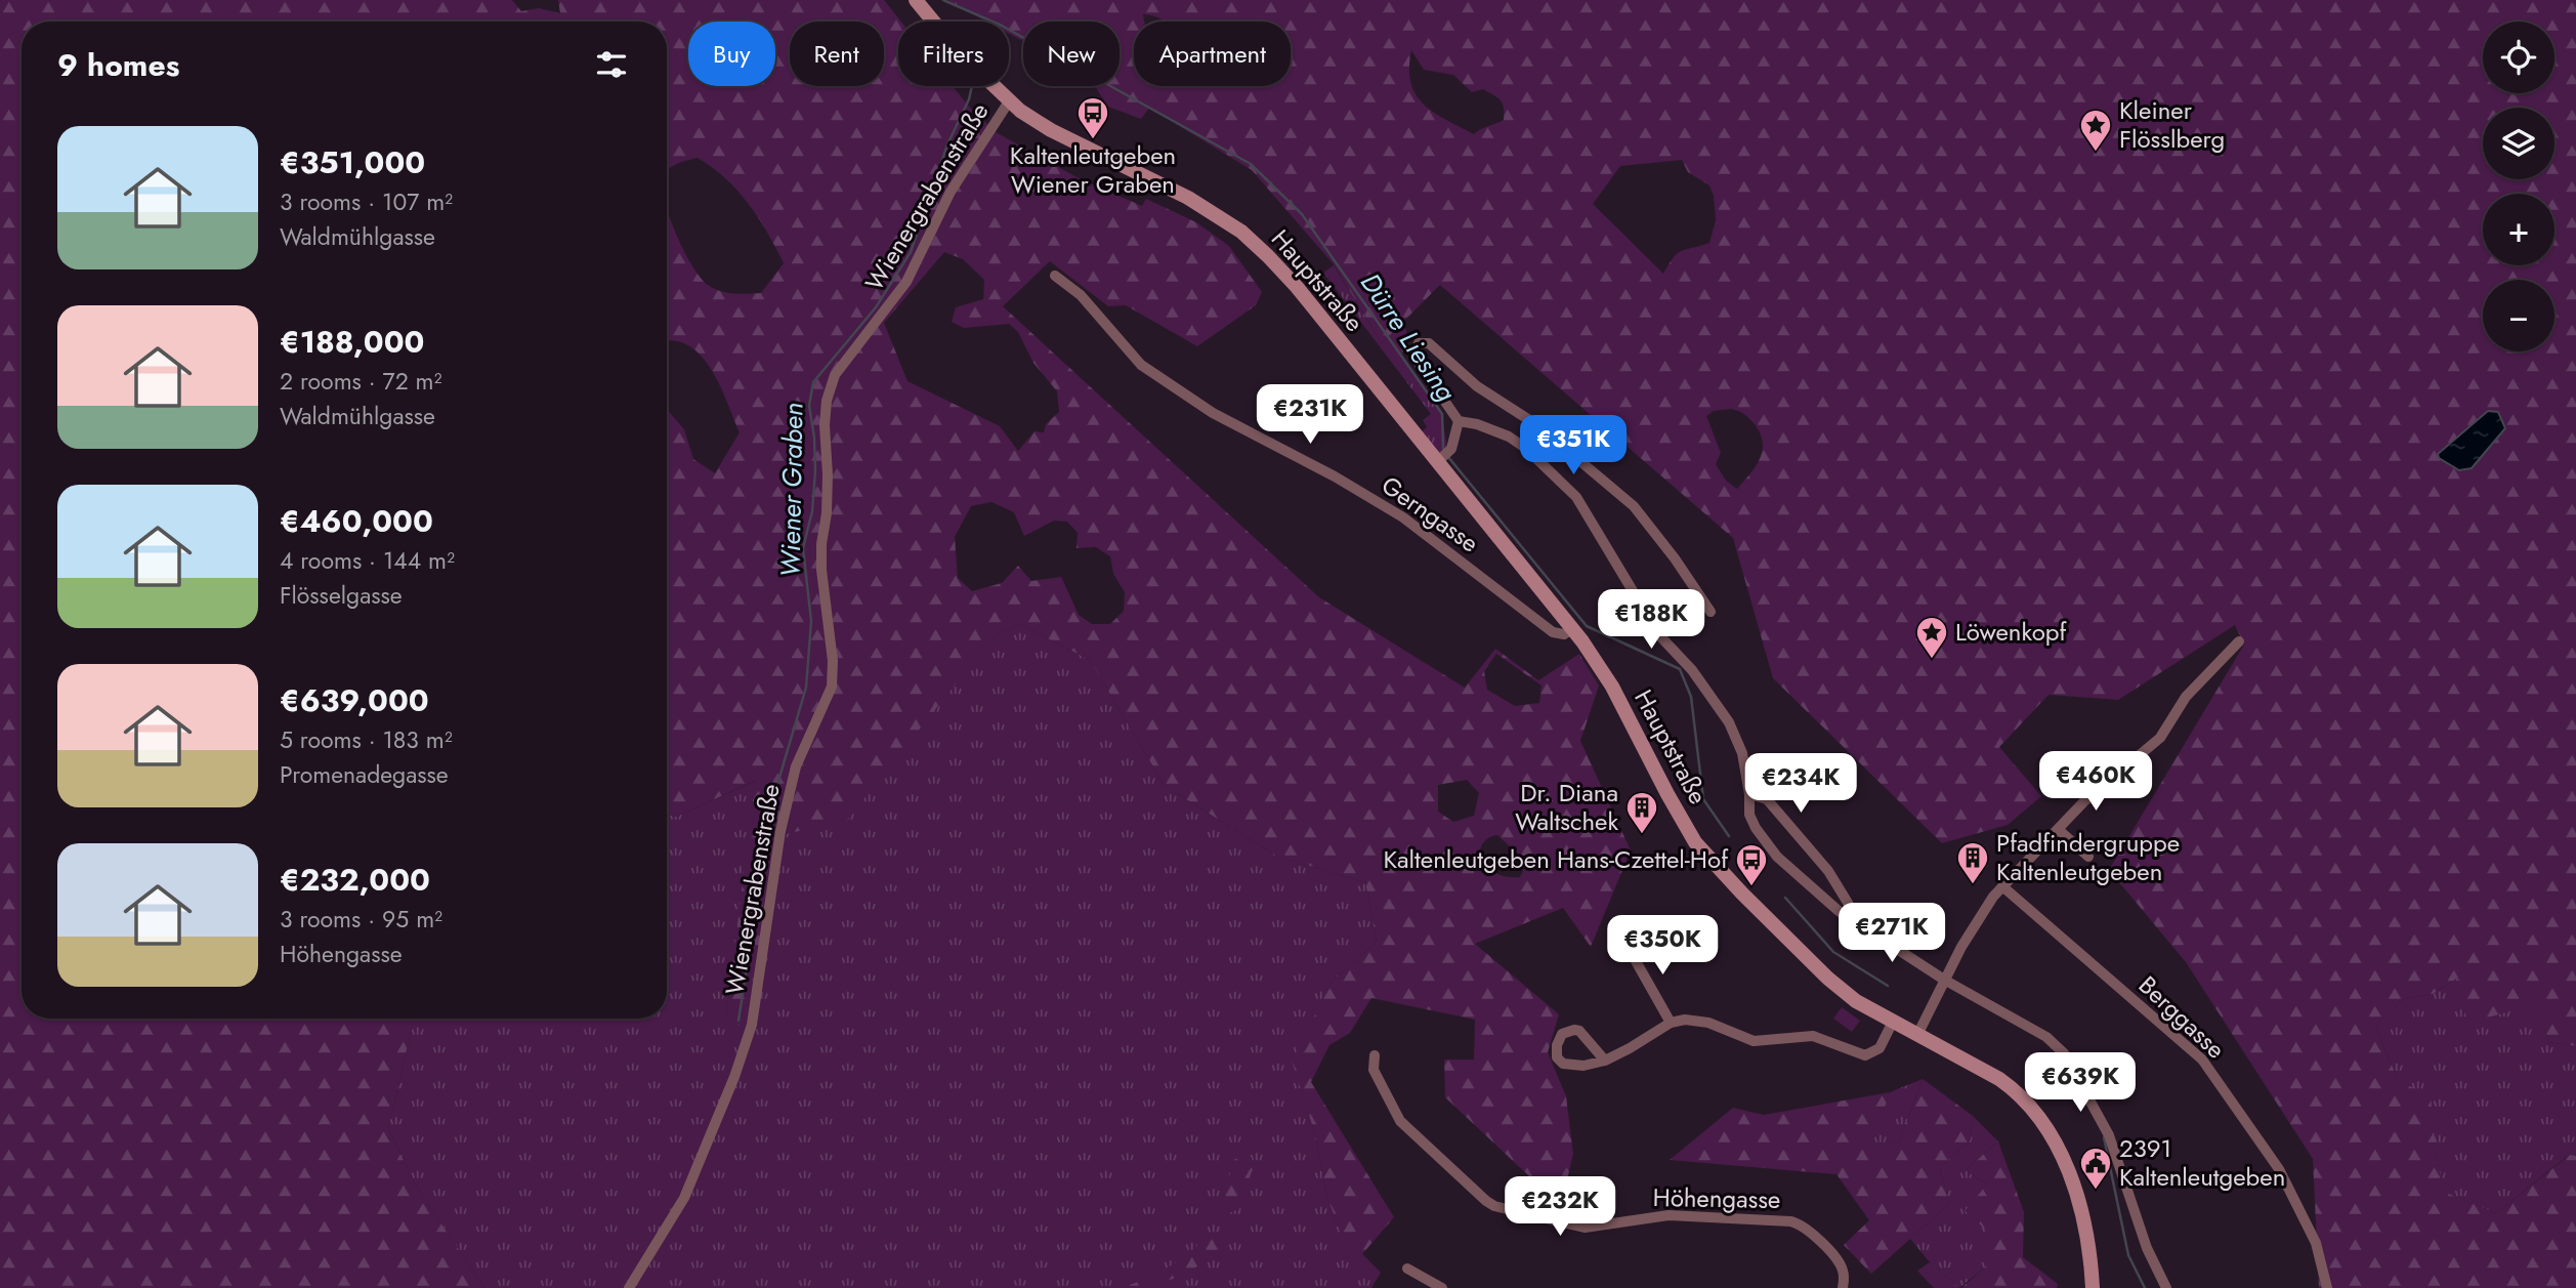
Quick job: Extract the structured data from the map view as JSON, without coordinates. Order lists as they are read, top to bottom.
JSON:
{
  "streets": {
    "main road": ["Hauptstraße"],
    "street": [
      "Wienergrabenstraße",
      "Gerngasse",
      "Berggasse",
      "Höhengasse"
    ]
  },
  "crossings": [
    ["Wienergrabenstraße", "Hauptstraße"],
    ["Hauptstraße", "Gerngasse"]
  ],
  "water": ["Dürre Liesing", "Wiener Graben"],
  "places": {
    "bus stop": ["Kaltenleutgeben Wiener Graben", "Kaltenleutgeben Hans-Czettel-Hof"],
    "place": ["Kleiner Flösslberg", "Löwenkopf"],
    "building": ["Dr. Diana Waltschek", "Pfadfindergruppe Kaltenleutgeben"],
    "public building": ["2391 Kaltenleutgeben"]
  },
  "page": {
    "map_buttons": ["+", "−"],
    "chip": [
      "Buy",
      "Rent",
      "Filters",
      "New",
      "Apartment"
    ],
    "heading": "9 homes",
    "list": [
      {
        "name": "€351,000",
        "note": "3 rooms · 107 m² · Waldmühlgasse"
      },
      {
        "name": "€188,000",
        "note": "2 rooms · 72 m² · Waldmühlgasse"
      },
      {
        "name": "€460,000",
        "note": "4 rooms · 144 m² · Flösselgasse"
      },
      {
        "name": "€639,000",
        "note": "5 rooms · 183 m² · Promenadegasse"
      },
      {
        "name": "€232,000",
        "note": "3 rooms · 95 m² · Höhengasse"
      }
    ],
    "price": [
      "€231K",
      "€351K",
      "€188K",
      "€460K",
      "€234K",
      "€271K",
      "€350K",
      "€639K",
      "€232K"
    ]
  }
}
